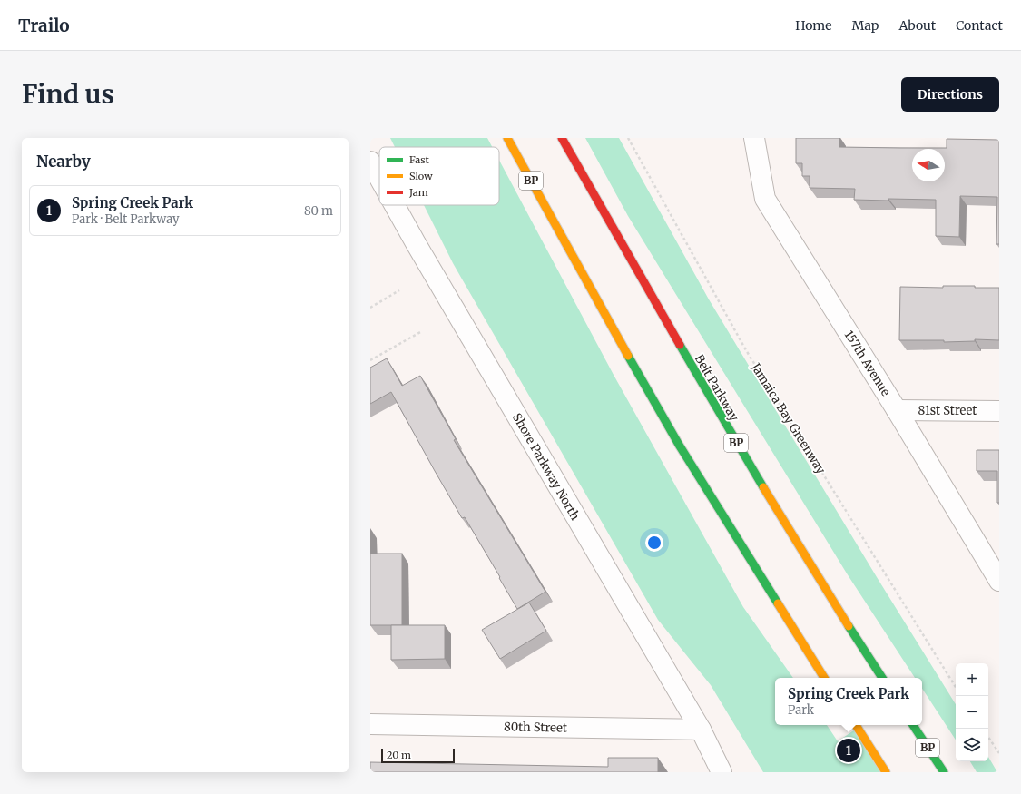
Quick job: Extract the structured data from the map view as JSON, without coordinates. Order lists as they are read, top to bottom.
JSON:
{
  "streets": {
    "highway": ["BP", "Belt Parkway"],
    "street": [
      "157th Avenue",
      "81st Street",
      "Shore Parkway North",
      "80th Street"
    ],
    "path": ["Jamaica Bay Greenway"]
  },
  "crossings": [
    ["157th Avenue", "81st Street"],
    ["Shore Parkway North", "80th Street"]
  ],
  "legend": ["Fast", "Slow", "Jam"],
  "scale_bar": "20 m",
  "north": "left",
  "page": {
    "header": "Trailo",
    "nav": [
      "Home",
      "Map",
      "About",
      "Contact"
    ],
    "buttons": "Directions",
    "title": "Find us",
    "heading": "Nearby",
    "list": [
      {
        "mark": "1",
        "name": "Spring Creek Park",
        "note": "Park · Belt Parkway",
        "value": "80 m"
      }
    ],
    "map_buttons": ["+", "−"],
    "popup": ["Spring Creek Park", "Park"],
    "pins": "1",
    "scale": "20 m"
  }
}
